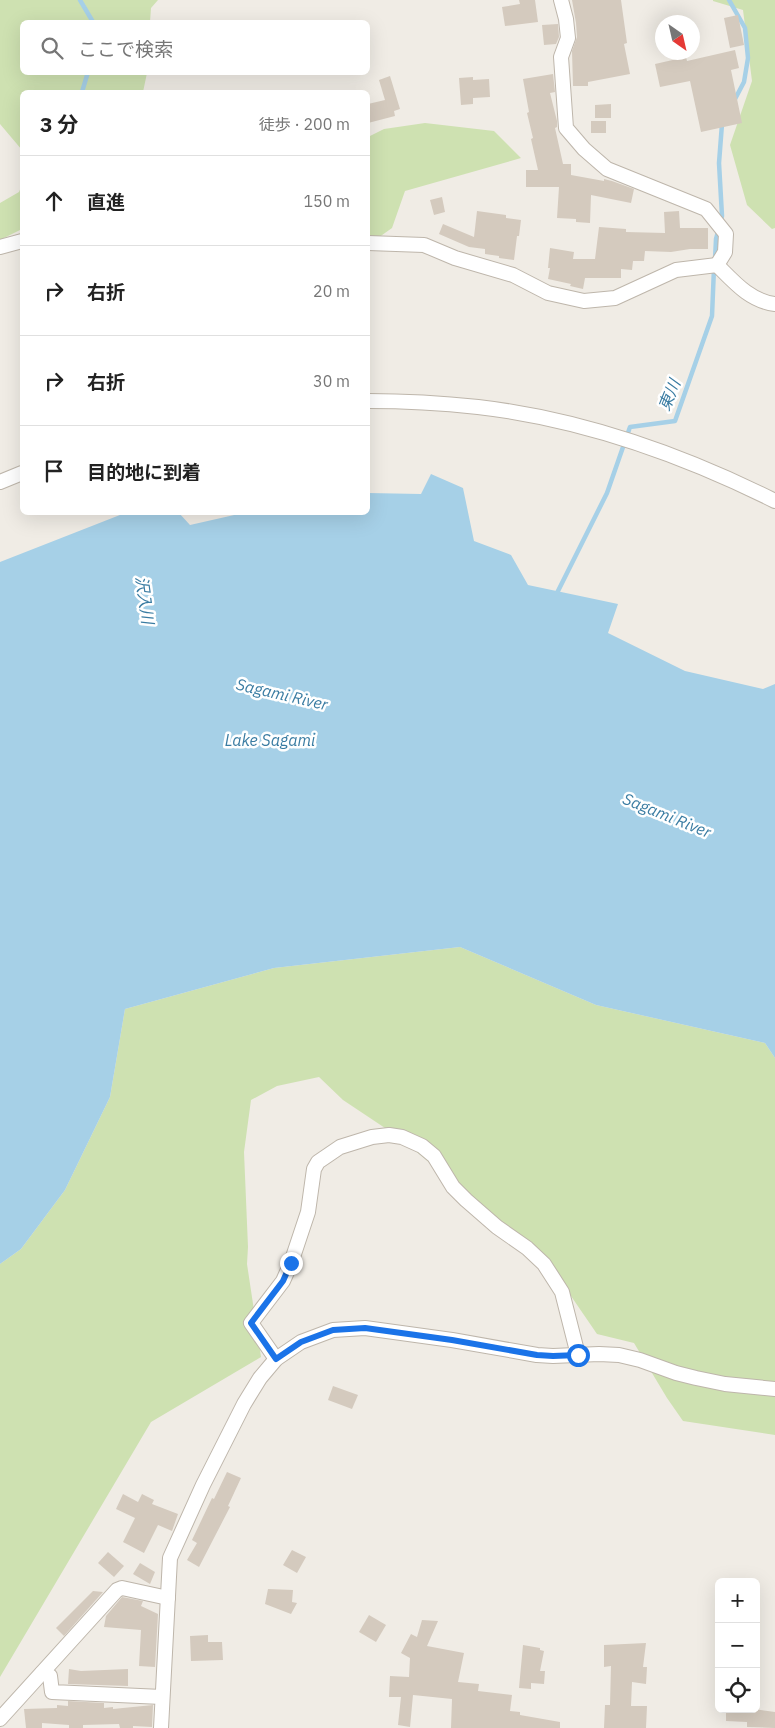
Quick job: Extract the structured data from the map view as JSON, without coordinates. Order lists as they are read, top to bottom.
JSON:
{
  "water": [
    "東川",
    "沢入川",
    "Sagami River",
    "Lake Sagami"
  ],
  "north": "bottom right",
  "page": {
    "search": "ここで検索",
    "heading": ["3 分", "徒歩 · 200 m"],
    "list": [
      ["直進", "150 m"],
      ["右折", "20 m"],
      ["右折", "30 m"],
      "目的地に到着"
    ],
    "map_buttons": ["+", "−"]
  }
}
